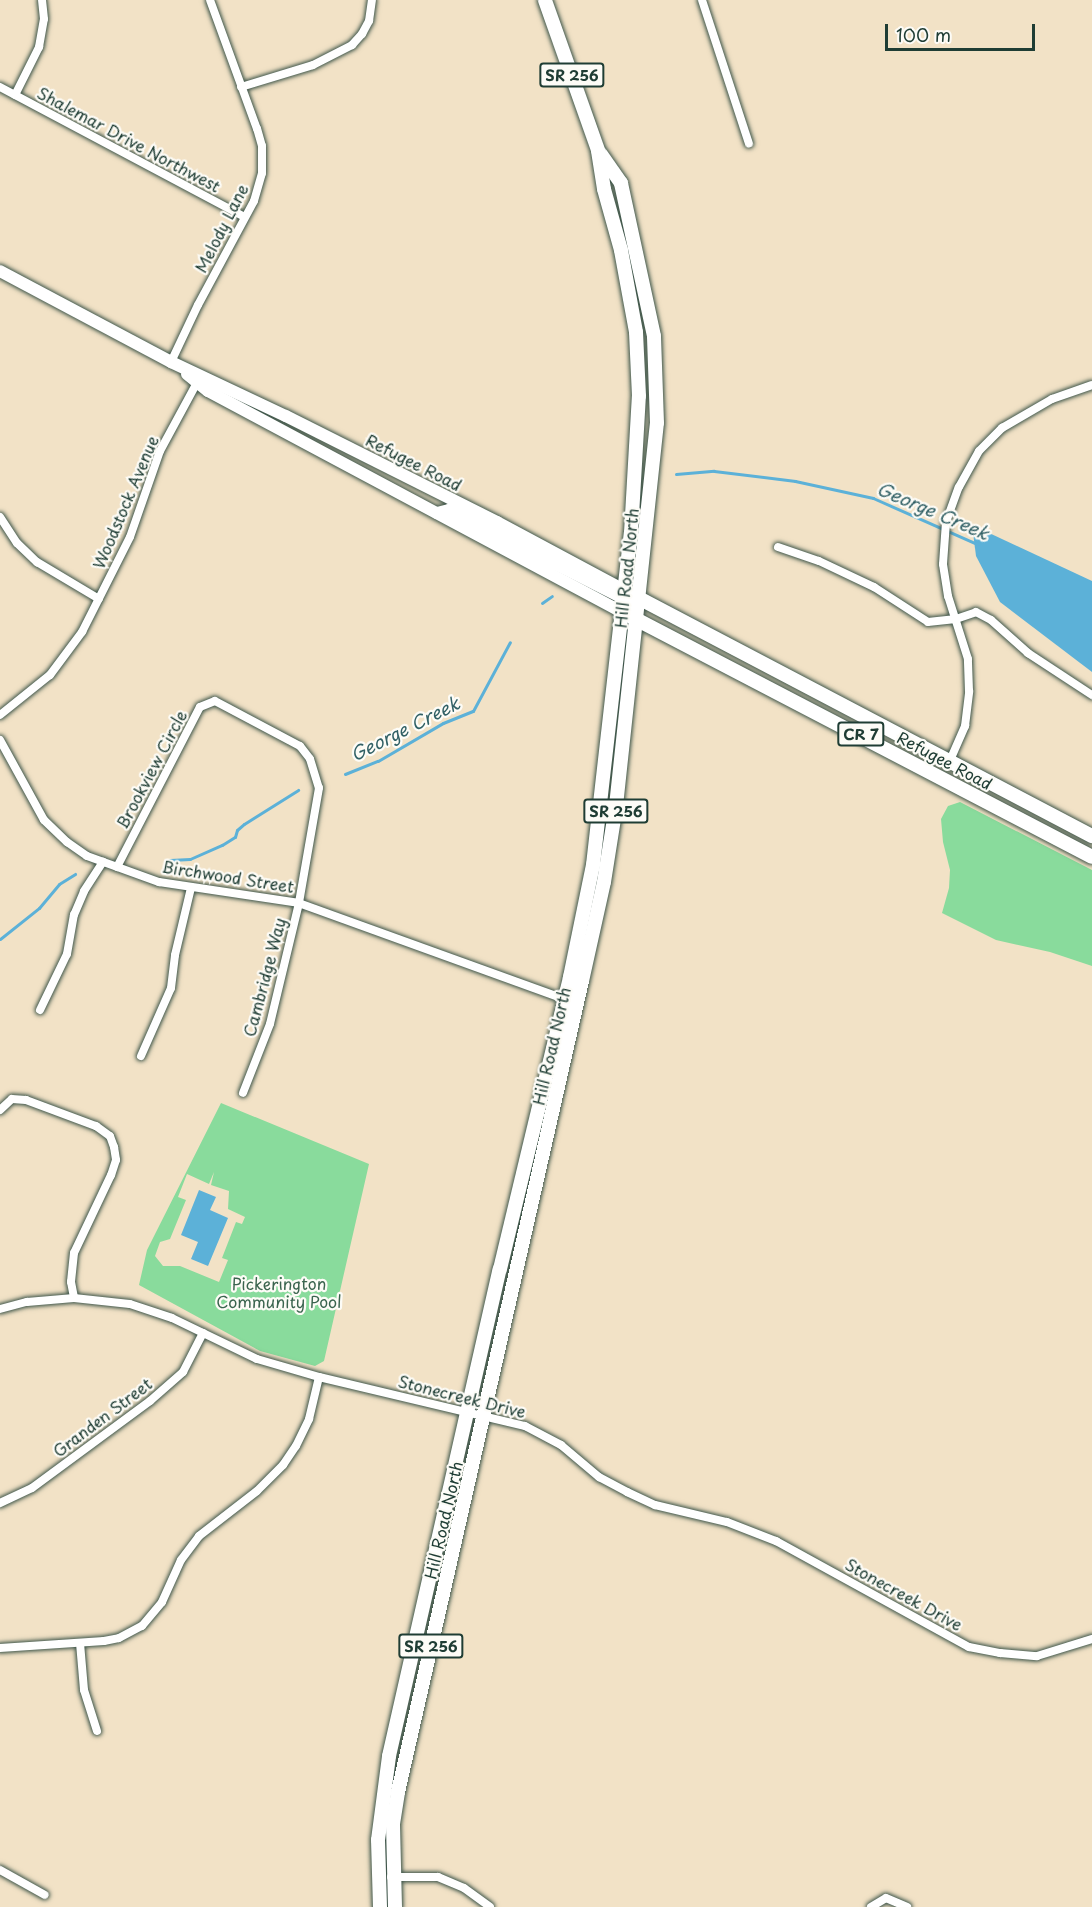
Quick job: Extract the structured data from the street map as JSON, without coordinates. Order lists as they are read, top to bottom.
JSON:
{
  "streets": {
    "main road": [
      "SR 256",
      "Refugee Road",
      "Hill Road North",
      "CR 7"
    ],
    "street": [
      "Shalemar Drive Northwest",
      "Melody Lane",
      "Woodstock Avenue",
      "Brookview Circle",
      "Birchwood Street",
      "Cambridge Way",
      "Stonecreek Drive",
      "Granden Street"
    ]
  },
  "crossings": [
    ["SR 256", "Hill Road North"],
    ["Shalemar Drive Northwest", "Melody Lane"],
    ["Melody Lane", "Refugee Road"],
    ["Refugee Road", "Woodstock Avenue"],
    ["Refugee Road", "Hill Road North"],
    ["Hill Road North", "Birchwood Street"],
    ["Hill Road North", "Stonecreek Drive"],
    ["Brookview Circle", "Birchwood Street"],
    ["Brookview Circle", "Cambridge Way"],
    ["Birchwood Street", "Cambridge Way"],
    ["Stonecreek Drive", "Granden Street"]
  ],
  "water": ["George Creek"],
  "parks": ["Pickerington Community Pool"],
  "scale_bar": "100 m"
}
